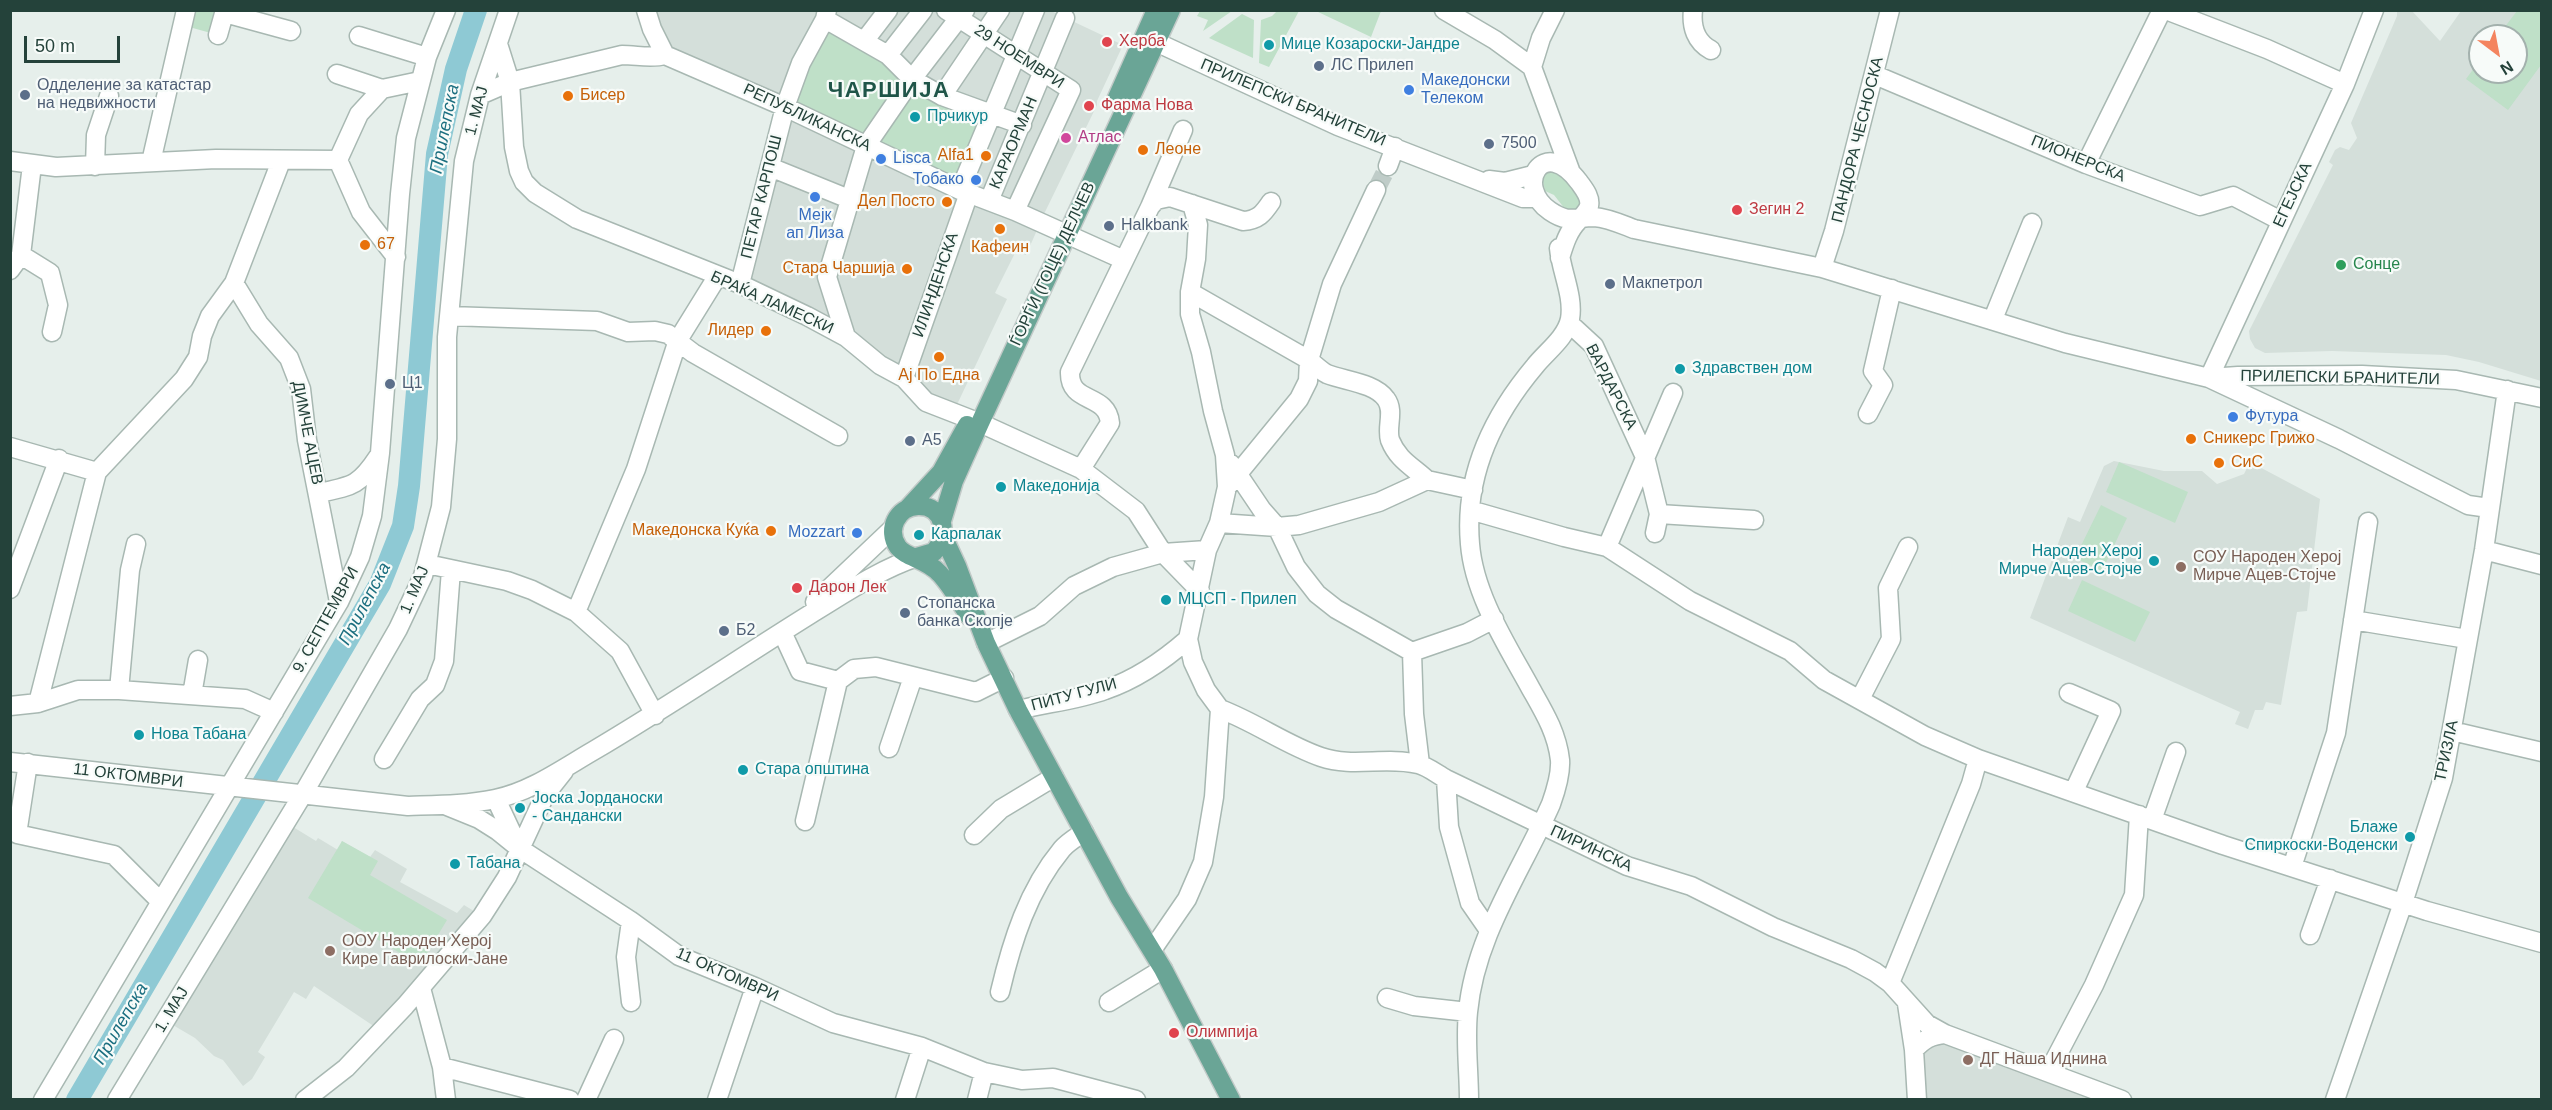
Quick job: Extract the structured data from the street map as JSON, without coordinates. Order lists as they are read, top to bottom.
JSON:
{
  "streets": {
    "main road": ["ЃОРЃИ (ГОЦЕ) ДЕЛЧЕВ"],
    "street": [
      "29 НОЕМВРИ",
      "ПРИЛЕПСКИ БРАНИТЕЛИ",
      "1. МАЈ",
      "РЕПУБЛИКАНСКА",
      "ПАНДОРА ЧЕСНОСКА",
      "КАРАОРМАН",
      "ПИОНЕРСКА",
      "ЕГЕЈСКА",
      "ПЕТАР КАРПОШ",
      "ИЛИНДЕНСКА",
      "БРАЌА ЛАМЕСКИ",
      "ВАРДАРСКА",
      "ДИМЧЕ АЦЕВ",
      "9. СЕПТЕМВРИ",
      "ПИТУ ГУЛИ",
      "ТРИЗЛА",
      "11 ОКТОМВРИ",
      "ПИРИНСКА"
    ]
  },
  "crossings": [
    ["29 НОЕМВРИ", "РЕПУБЛИКАНСКА"],
    ["29 НОЕМВРИ", "КАРАОРМАН"],
    ["29 НОЕМВРИ", "ИЛИНДЕНСКА"],
    ["ПРИЛЕПСКИ БРАНИТЕЛИ", "ПАНДОРА ЧЕСНОСКА"],
    ["ПРИЛЕПСКИ БРАНИТЕЛИ", "ЕГЕЈСКА"],
    ["ПРИЛЕПСКИ БРАНИТЕЛИ", "ЃОРЃИ (ГОЦЕ) ДЕЛЧЕВ"],
    ["ПРИЛЕПСКИ БРАНИТЕЛИ", "ТРИЗЛА"],
    ["1. МАЈ", "РЕПУБЛИКАНСКА"],
    ["1. МАЈ", "БРАЌА ЛАМЕСКИ"],
    ["1. МАЈ", "11 ОКТОМВРИ"],
    ["РЕПУБЛИКАНСКА", "КАРАОРМАН"],
    ["РЕПУБЛИКАНСКА", "ПЕТАР КАРПОШ"],
    ["РЕПУБЛИКАНСКА", "ЃОРЃИ (ГОЦЕ) ДЕЛЧЕВ"],
    ["РЕПУБЛИКАНСКА", "ИЛИНДЕНСКА"],
    ["РЕПУБЛИКАНСКА", "БРАЌА ЛАМЕСКИ"],
    ["ПАНДОРА ЧЕСНОСКА", "ПИОНЕРСКА"],
    ["ПИОНЕРСКА", "ЕГЕЈСКА"],
    ["ПЕТАР КАРПОШ", "БРАЌА ЛАМЕСКИ"],
    ["ЃОРЃИ (ГОЦЕ) ДЕЛЧЕВ", "БРАЌА ЛАМЕСКИ"],
    ["ИЛИНДЕНСКА", "БРАЌА ЛАМЕСКИ"],
    ["ДИМЧЕ АЦЕВ", "9. СЕПТЕМВРИ"],
    ["9. СЕПТЕМВРИ", "11 ОКТОМВРИ"]
  ],
  "districts": ["ЧАРШИЈА"],
  "water": ["Прилепска"],
  "places": [
    "Херба",
    "Мице Козароски-Јандре",
    "ЛС Прилеп",
    "Македонски Телеком",
    "Одделение за катастар на недвижности",
    "Бисер",
    "Фарма Нова",
    "Прчикур",
    "Атлас",
    "7500",
    "Леоне",
    "Alfa1",
    "Lisca",
    "Тобако",
    "Мејк ап Лиза",
    "Дел Посто",
    "Зегин 2",
    "Halkbank",
    "Кафеин",
    "67",
    "Сонце",
    "Стара Чаршија",
    "Макпетрол",
    "Лидер",
    "Ај По Една",
    "Здравствен дом",
    "Ц1",
    "Футура",
    "Сникерс Грижо",
    "А5",
    "СиС",
    "Македонија",
    "Македонска Куќа",
    "Mozzart",
    "Карпалак",
    "Народен Херој Мирче Ацев-Стојче",
    "СОУ Народен Херој Мирче Ацев-Стојче",
    "Дарон Лек",
    "МЦСП - Прилеп",
    "Стопанска банка Скопје",
    "Б2",
    "Нова Табана",
    "Стара општина",
    "Јоска Јорданоски - Сандански",
    "Блаже Спиркоски-Воденски",
    "Табана",
    "ООУ Народен Херој Кире Гаврилоски-Јане",
    "Олимпија",
    "ДГ Наша Иднина"
  ],
  "scale_bar": "50 m",
  "north": "bottom right"
}
